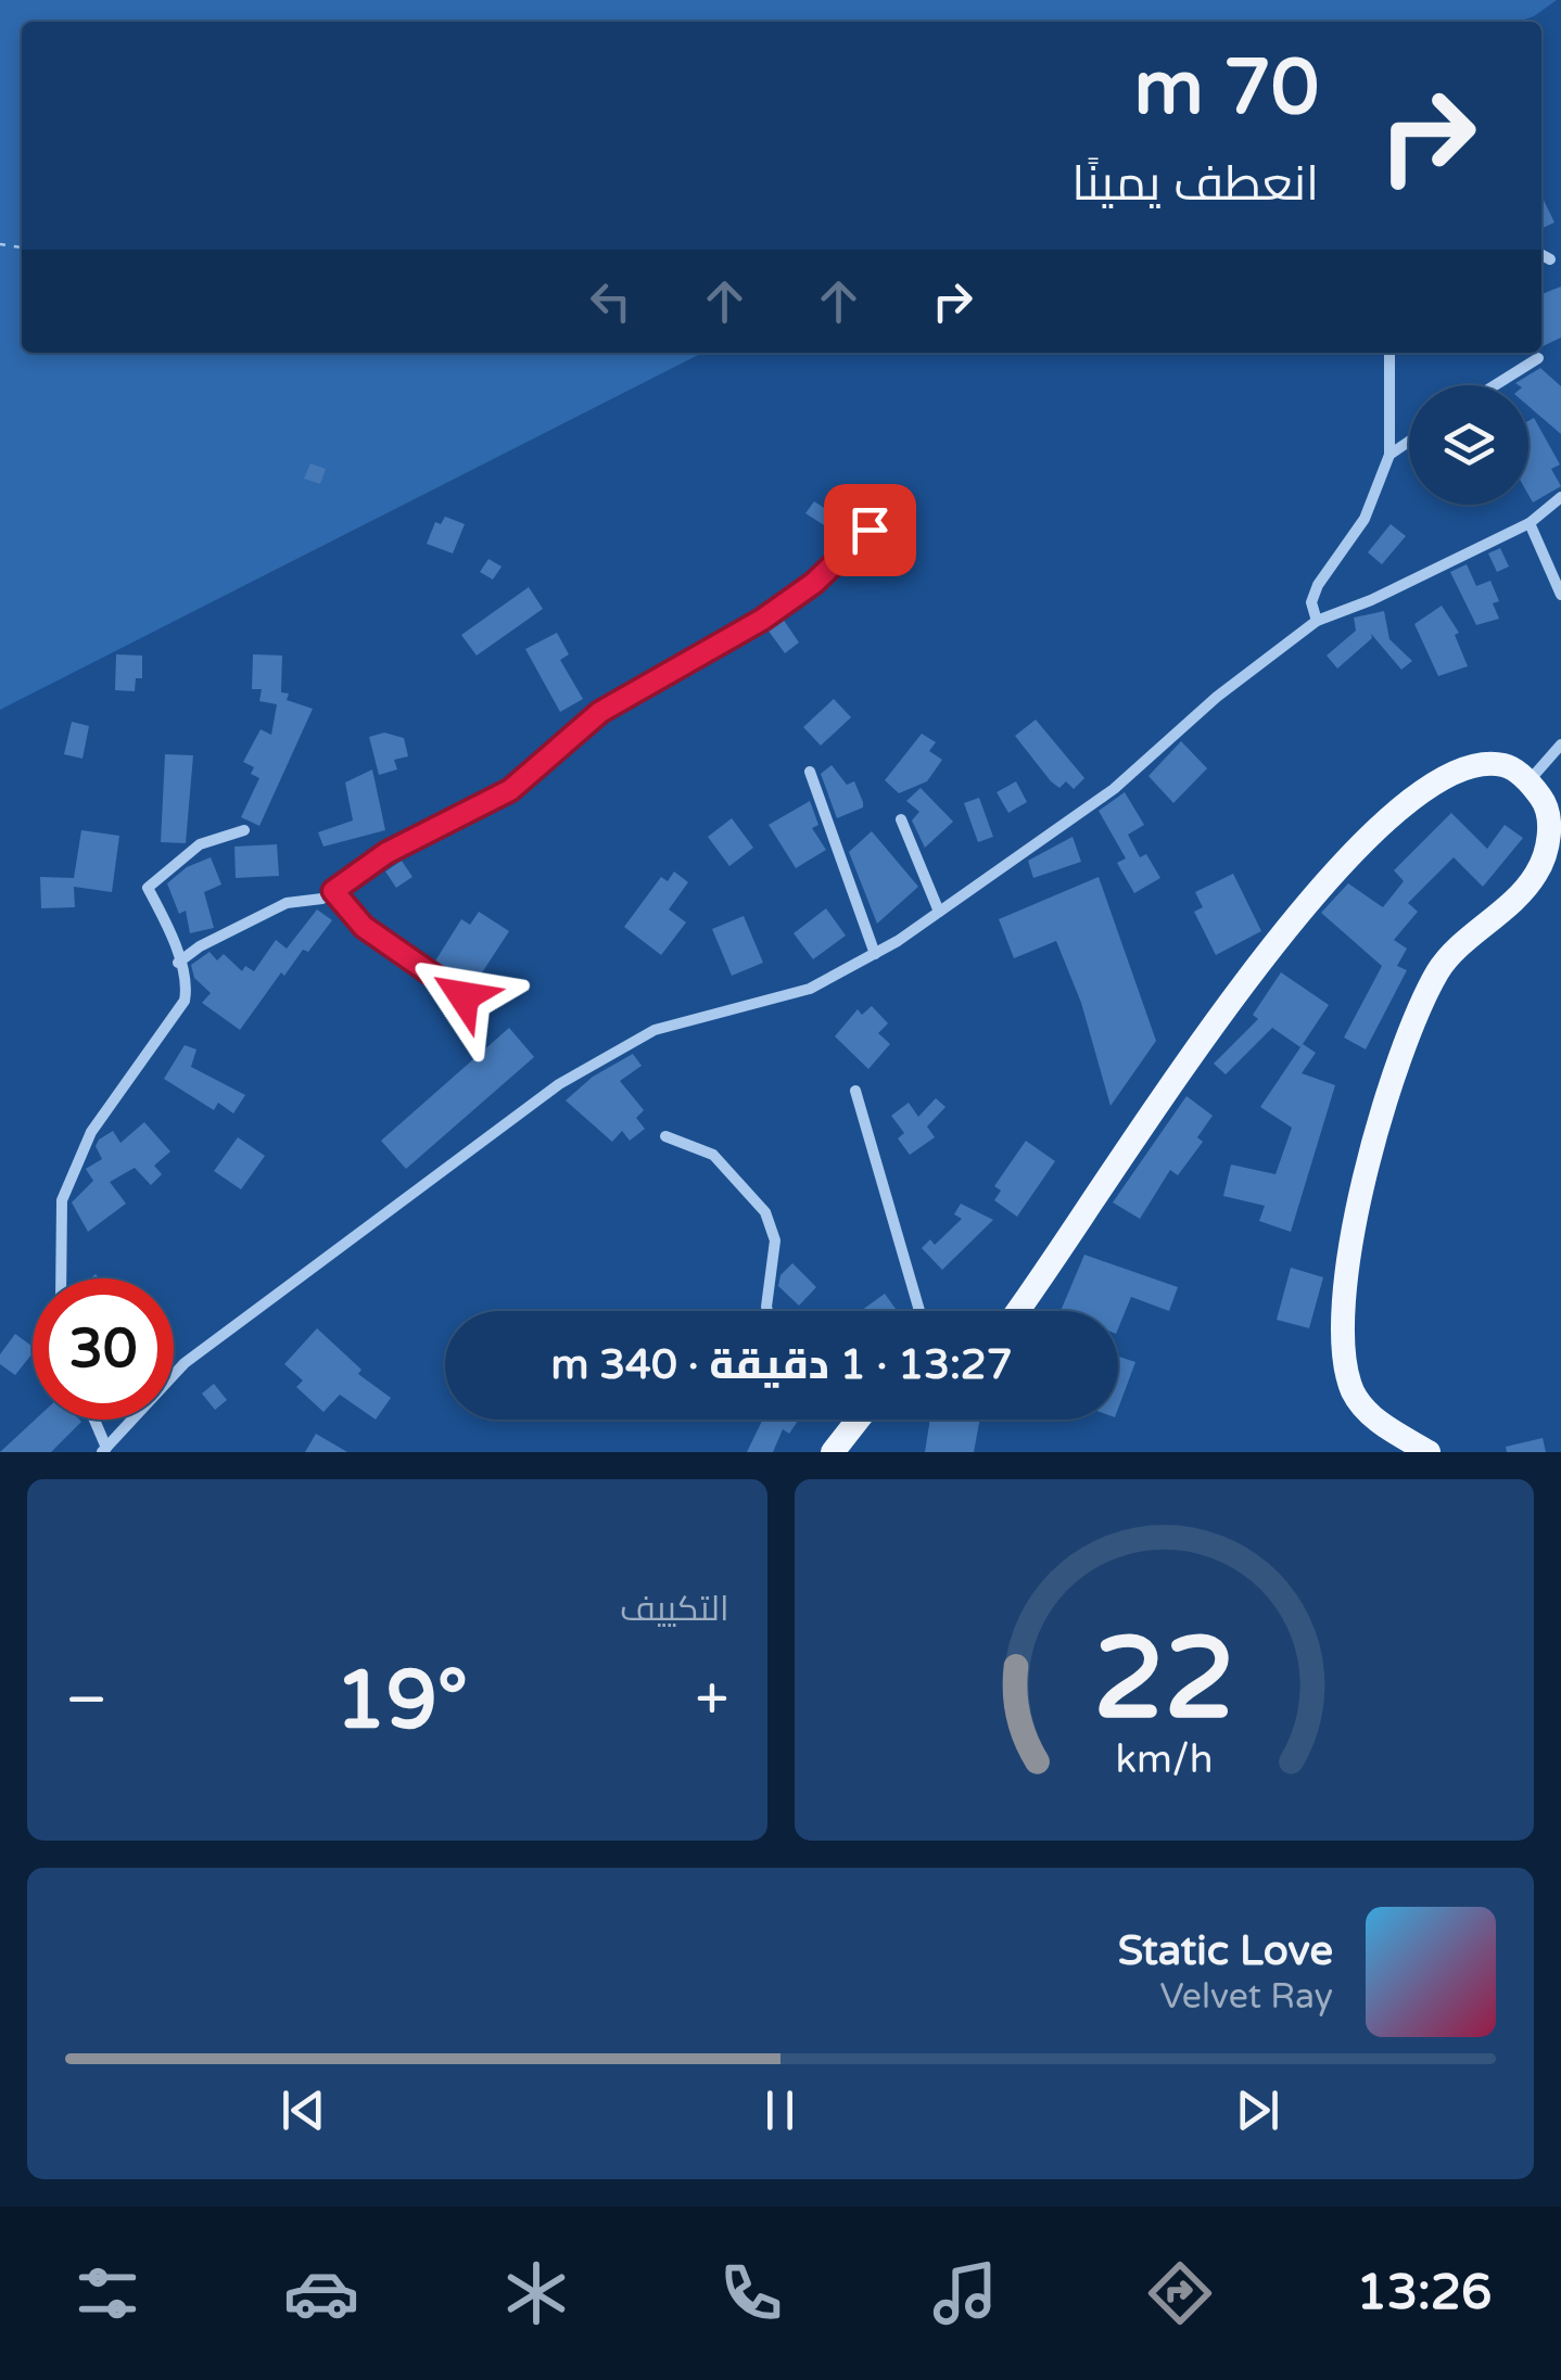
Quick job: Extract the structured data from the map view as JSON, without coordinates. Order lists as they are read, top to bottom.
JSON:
{
  "page": {
    "turn": ["70 m", "انعطف يمينًا"],
    "limit": "30",
    "trip": "13:27 · 1 دقيقة · 340 m",
    "tile": "التكييف",
    "heat": ["−", "19°", "+"],
    "song": ["Static Love", "Velvet Ray"],
    "tabs": "13:26",
    "gauge": ["22", "km/h"]
  }
}
